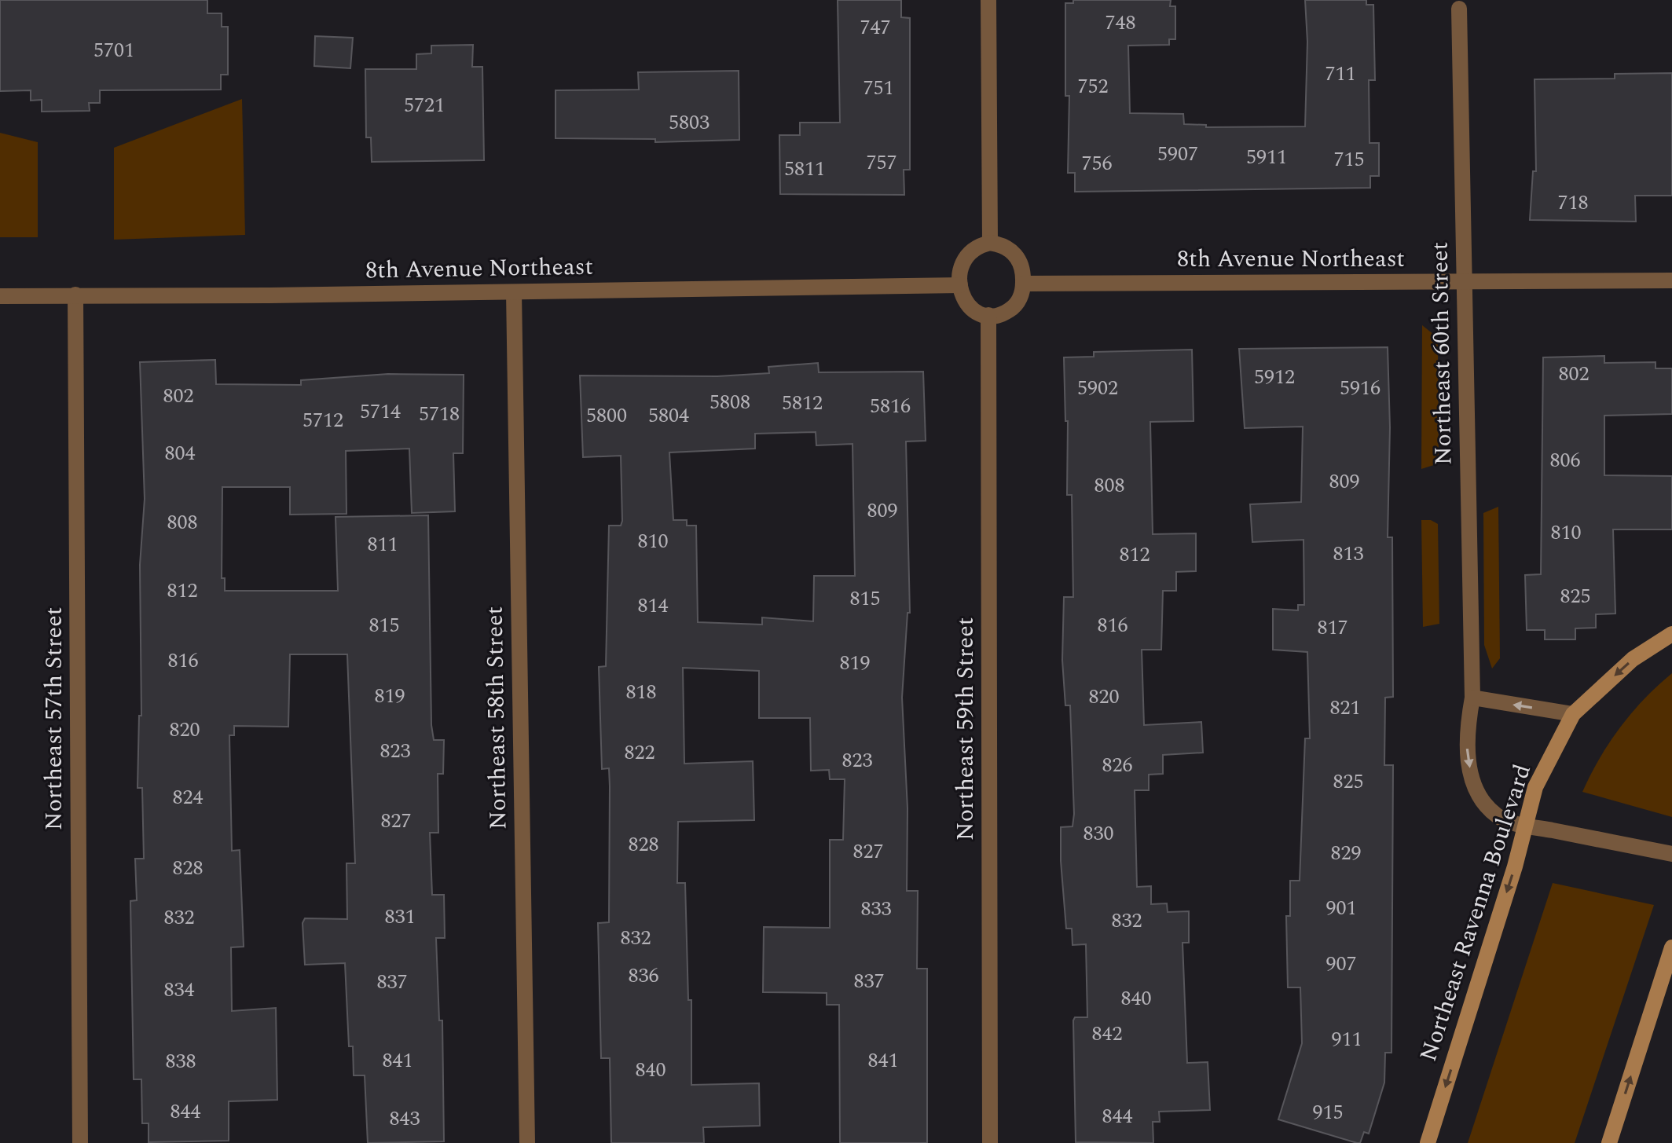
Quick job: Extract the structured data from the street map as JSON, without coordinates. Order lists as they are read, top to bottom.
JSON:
{
  "streets": {
    "main road": ["Northeast Ravenna Boulevard"],
    "street": [
      "8th Avenue Northeast",
      "Northeast 60th Street",
      "Northeast 58th Street",
      "Northeast 57th Street",
      "Northeast 59th Street"
    ]
  },
  "crossings": [
    ["8th Avenue Northeast", "Northeast 60th Street"],
    ["8th Avenue Northeast", "Northeast 58th Street"],
    ["8th Avenue Northeast", "Northeast 57th Street"],
    ["8th Avenue Northeast", "Northeast 59th Street"],
    ["Northeast 60th Street", "Northeast Ravenna Boulevard"]
  ],
  "one_way": ["Northeast Ravenna Boulevard"],
  "house_numbers": [
    "748",
    "747",
    "5701",
    "711",
    "752",
    "751",
    "5721",
    "5803",
    "5907",
    "5911",
    "715",
    "757",
    "756",
    "5811",
    "718",
    "802",
    "5912",
    "5902",
    "5916",
    "802",
    "5808",
    "5812",
    "5816",
    "5714",
    "5718",
    "5800",
    "5804",
    "5712",
    "804",
    "806",
    "809",
    "808",
    "809",
    "808",
    "810",
    "810",
    "811",
    "813",
    "812",
    "812",
    "825",
    "815",
    "814",
    "815",
    "816",
    "817",
    "816",
    "819",
    "818",
    "819",
    "820",
    "821",
    "820",
    "823",
    "822",
    "823",
    "826",
    "825",
    "824",
    "827",
    "830",
    "828",
    "827",
    "829",
    "828",
    "901",
    "833",
    "831",
    "832",
    "832",
    "832",
    "907",
    "836",
    "837",
    "837",
    "834",
    "840",
    "842",
    "911",
    "841",
    "841",
    "838",
    "840",
    "844",
    "915",
    "844",
    "843"
  ]
}
